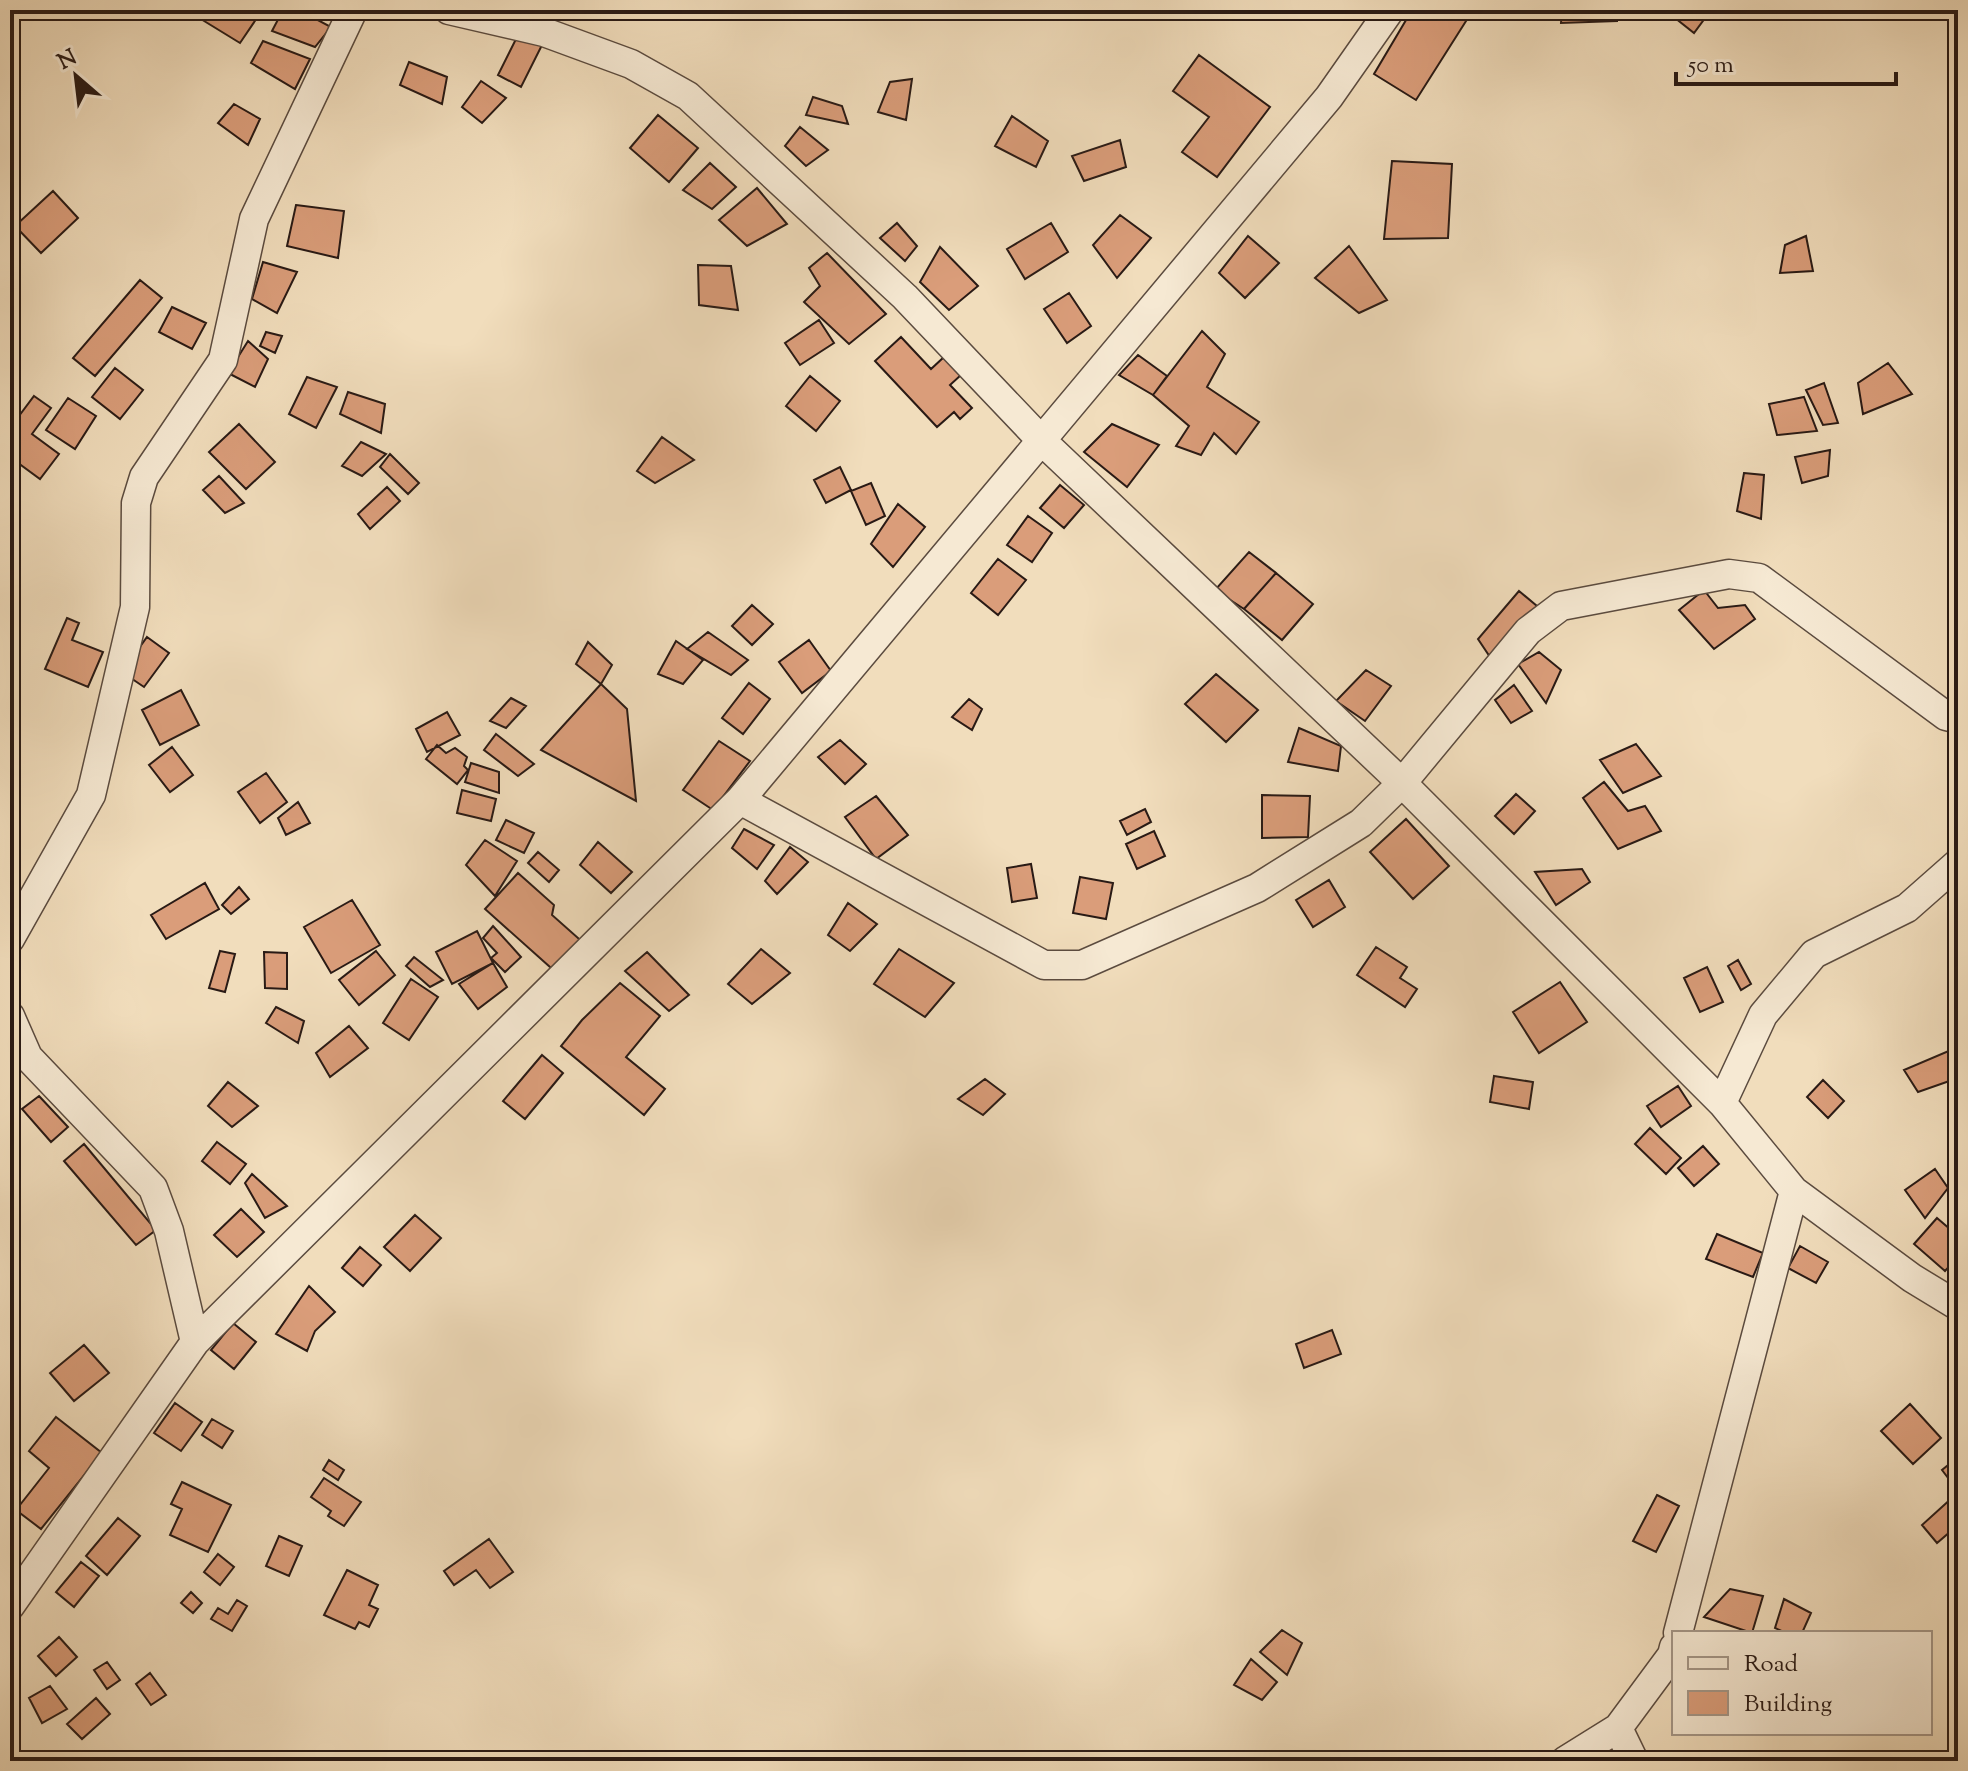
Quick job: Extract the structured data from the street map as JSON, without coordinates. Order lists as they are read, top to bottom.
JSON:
{
  "legend": ["Road", "Building"],
  "scale_bar": "50 m",
  "north": "top left"
}
